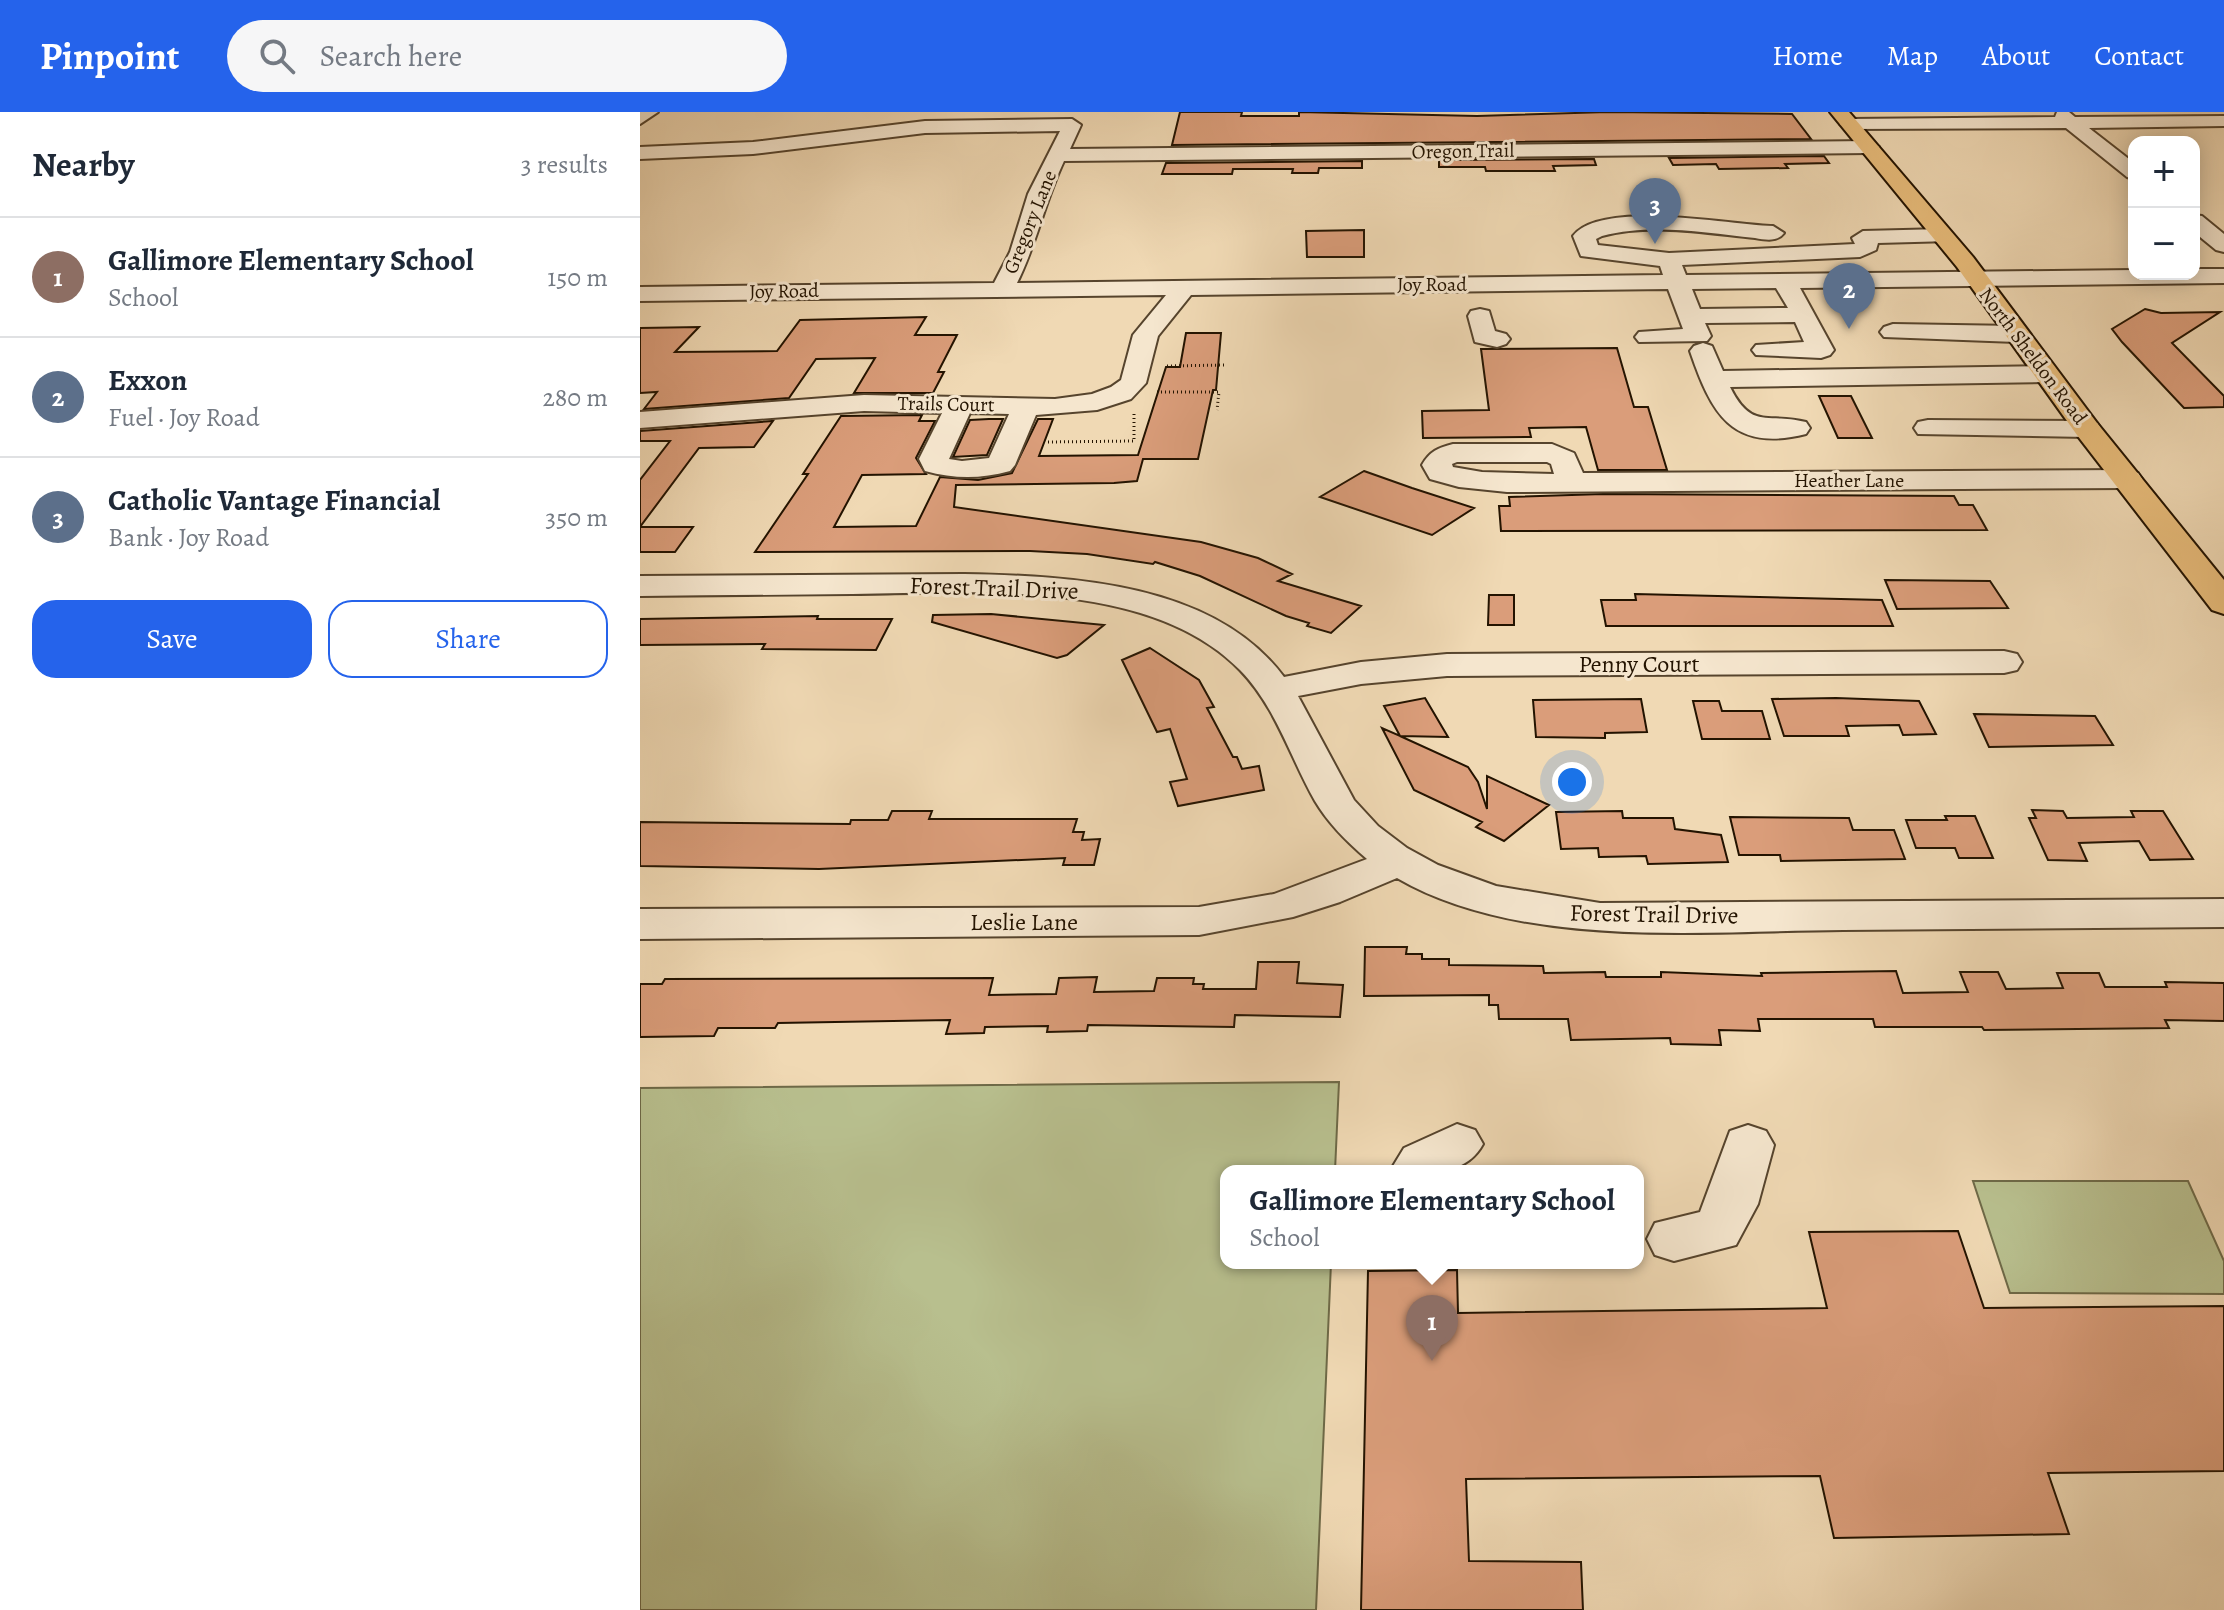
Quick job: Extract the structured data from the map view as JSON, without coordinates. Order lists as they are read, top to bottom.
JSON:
{
  "streets": {
    "main road": ["North Sheldon Road"],
    "street": [
      "Oregon Trail",
      "Gregory Lane",
      "Joy Road",
      "Trails Court",
      "Heather Lane",
      "Forest Trail Drive",
      "Penny Court",
      "Leslie Lane"
    ]
  },
  "crossings": [
    ["Oregon Trail", "Gregory Lane"],
    ["Oregon Trail", "North Sheldon Road"],
    ["Gregory Lane", "Joy Road"],
    ["Joy Road", "North Sheldon Road"],
    ["Joy Road", "Trails Court"],
    ["North Sheldon Road", "Heather Lane"],
    ["Forest Trail Drive", "Penny Court"],
    ["Forest Trail Drive", "Leslie Lane"]
  ],
  "page": {
    "header": "Pinpoint",
    "search": "Search here",
    "nav": [
      "Home",
      "Map",
      "About",
      "Contact"
    ],
    "heading": ["Nearby", "3 results"],
    "map_buttons": ["+", "−"],
    "pins": ["3", "2", "1"],
    "list": [
      {
        "mark": "1",
        "name": "Gallimore Elementary School",
        "note": "School",
        "value": "150 m"
      },
      {
        "mark": "2",
        "name": "Exxon",
        "note": "Fuel · Joy Road",
        "value": "280 m"
      },
      {
        "mark": "3",
        "name": "Catholic Vantage Financial",
        "note": "Bank · Joy Road",
        "value": "350 m"
      }
    ],
    "buttons": ["Save", "Share"],
    "popup": ["Gallimore Elementary School", "School"]
  }
}
